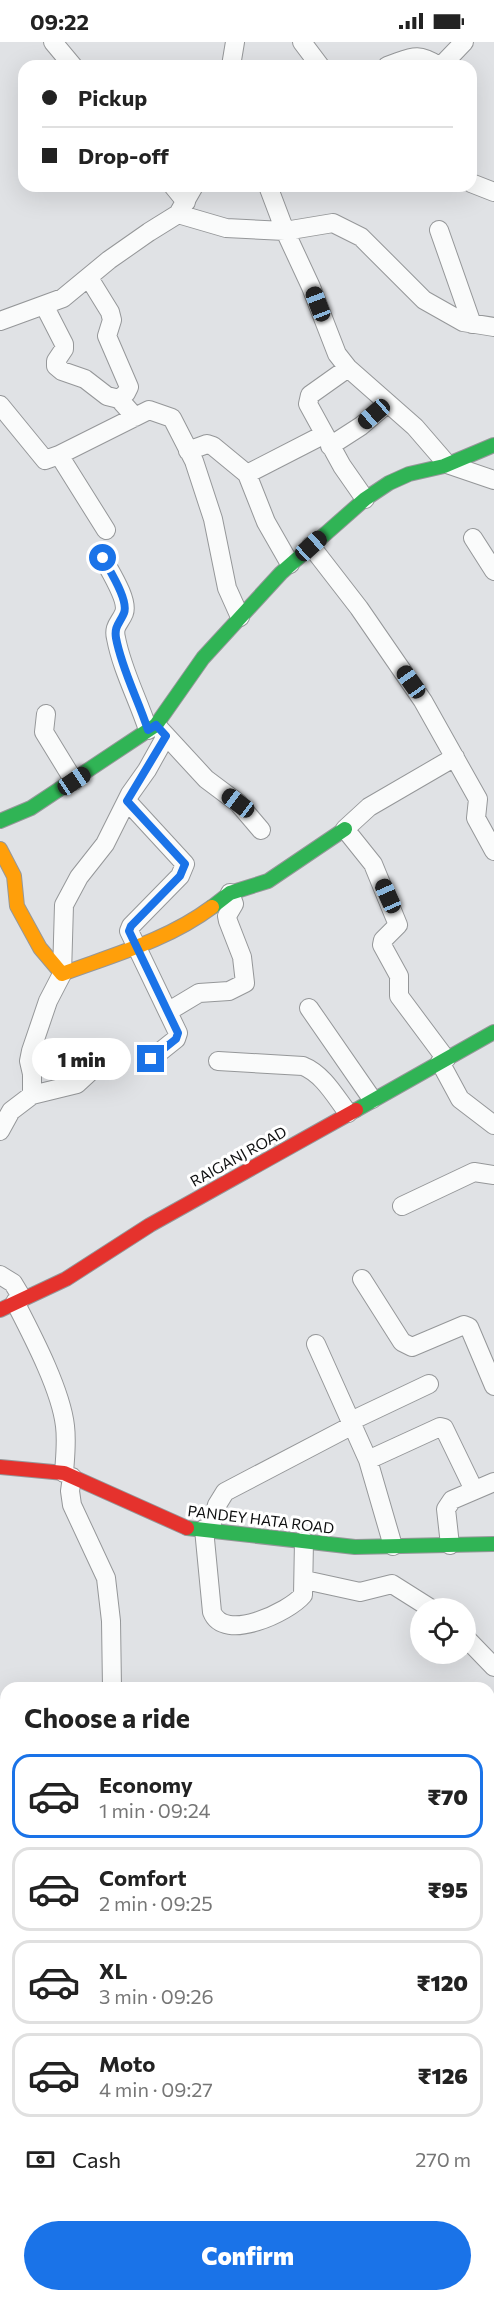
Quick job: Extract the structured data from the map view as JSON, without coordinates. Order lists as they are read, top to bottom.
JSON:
{
  "streets": {
    "street": ["RAIGANJ ROAD", "PANDEY HATA ROAD"]
  },
  "page": {
    "status": "09:22",
    "banner": ["Pickup", "Drop-off"],
    "bubble": "1 min",
    "heading": "Choose a ride",
    "list": [
      {
        "name": "Economy",
        "note": "1 min · 09:24",
        "value": "₹70"
      },
      {
        "name": "Comfort",
        "note": "2 min · 09:25",
        "value": "₹95"
      },
      {
        "name": "XL",
        "note": "3 min · 09:26",
        "value": "₹120"
      },
      {
        "name": "Moto",
        "note": "4 min · 09:27",
        "value": "₹126"
      }
    ],
    "pay": ["Cash", "270 m"],
    "buttons": "Confirm"
  }
}
